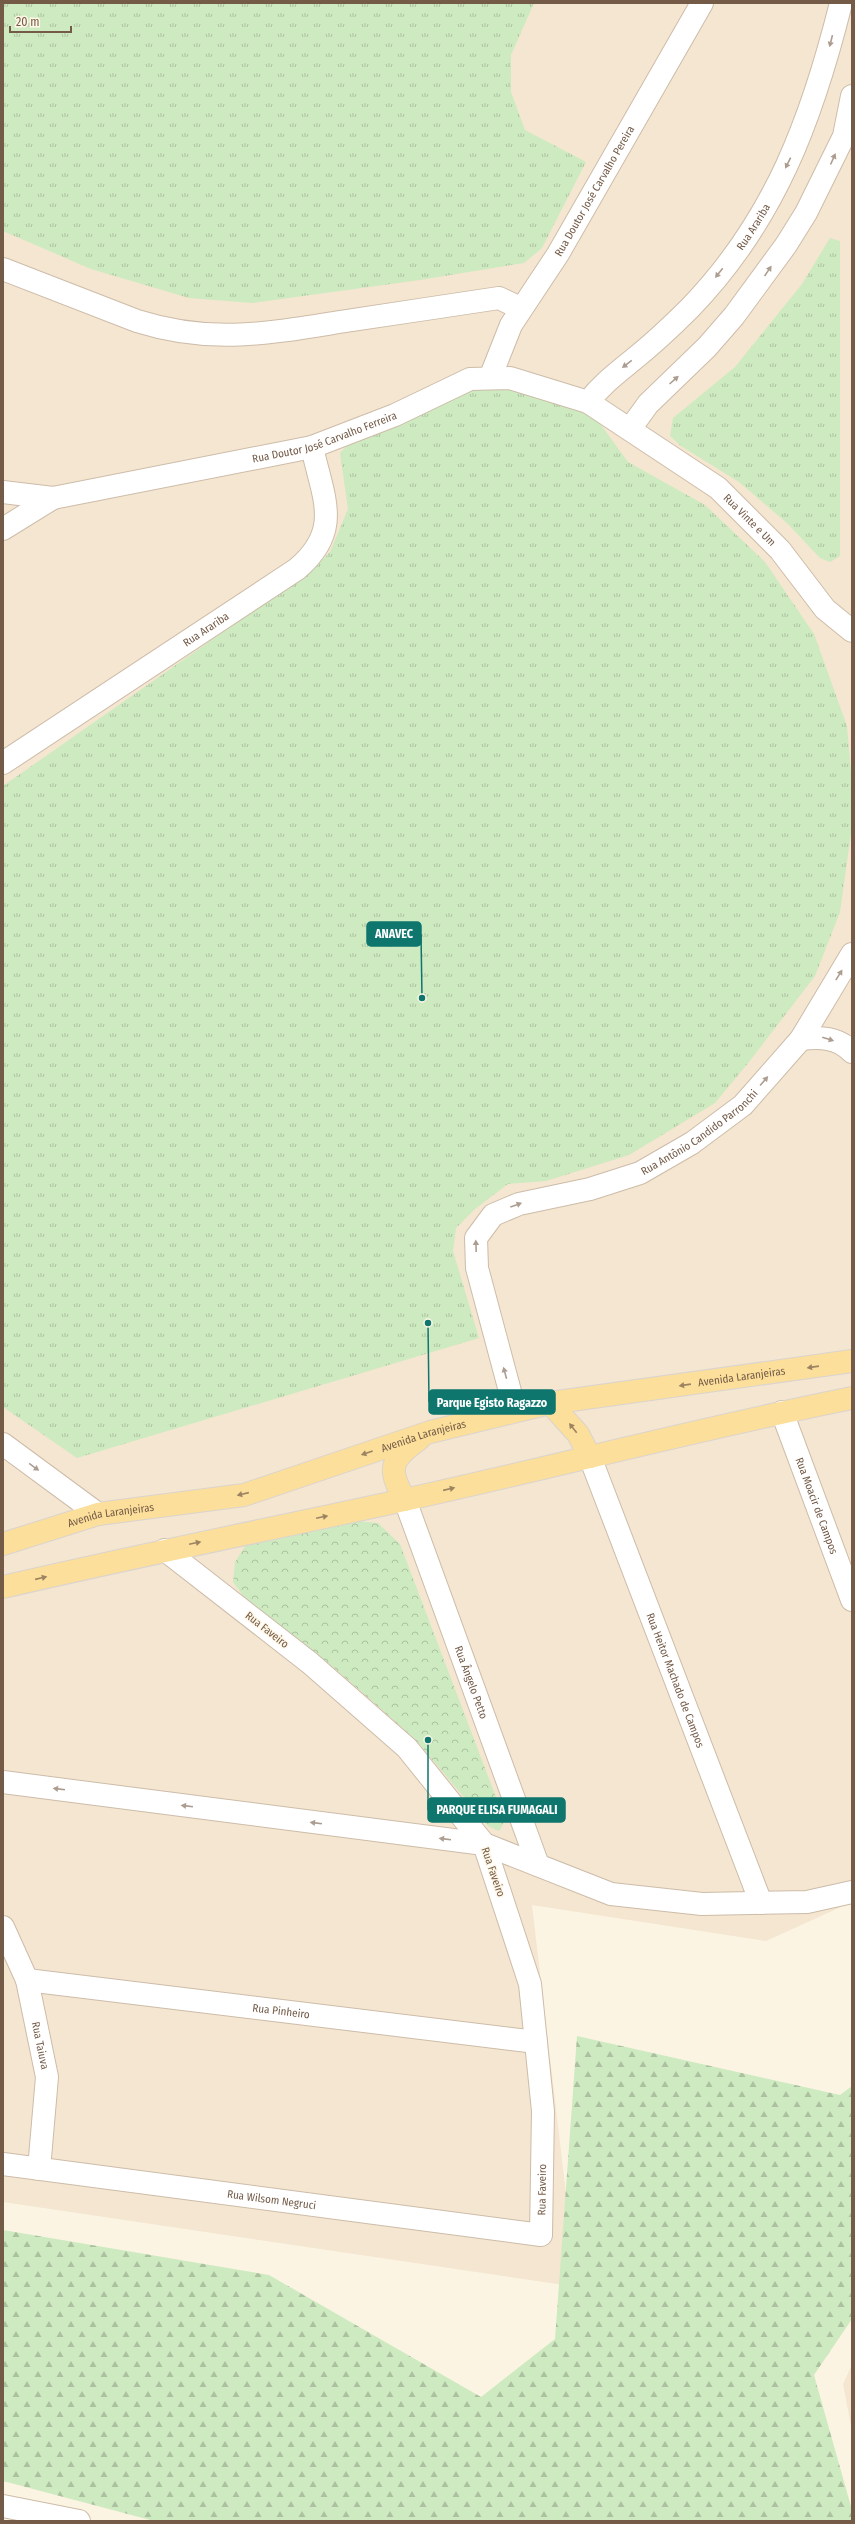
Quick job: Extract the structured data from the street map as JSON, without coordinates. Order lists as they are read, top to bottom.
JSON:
{
  "streets": {
    "main road": ["Avenida Laranjeiras"],
    "street": [
      "Rua Doutor José Carvalho Pereira",
      "Rua Arariba",
      "Rua Doutor José Carvalho Ferreira",
      "Rua Vinte e Um",
      "Rua Antônio Candido Parronchi",
      "Rua Moacir de Campos",
      "Rua Faveiro",
      "Rua Heitor Machado de Campos",
      "Rua Ângelo Petto",
      "Rua Pinheiro",
      "Rua Taiuva",
      "Rua Wilsom Negruci"
    ]
  },
  "crossings": [
    ["Rua Doutor José Carvalho Pereira", "Rua Doutor José Carvalho Ferreira"],
    ["Rua Arariba", "Rua Doutor José Carvalho Ferreira"],
    ["Rua Doutor José Carvalho Ferreira", "Rua Vinte e Um"],
    ["Rua Antônio Candido Parronchi", "Avenida Laranjeiras"],
    ["Rua Faveiro", "Rua Pinheiro"],
    ["Rua Faveiro", "Rua Wilsom Negruci"],
    ["Rua Pinheiro", "Rua Taiuva"],
    ["Rua Taiuva", "Rua Wilsom Negruci"]
  ],
  "one_way": ["Rua Antônio Candido Parronchi"],
  "places": ["ANAVEC", "Parque Egisto Ragazzo", "PARQUE ELISA FUMAGALI"],
  "scale_bar": "20 m"
}
